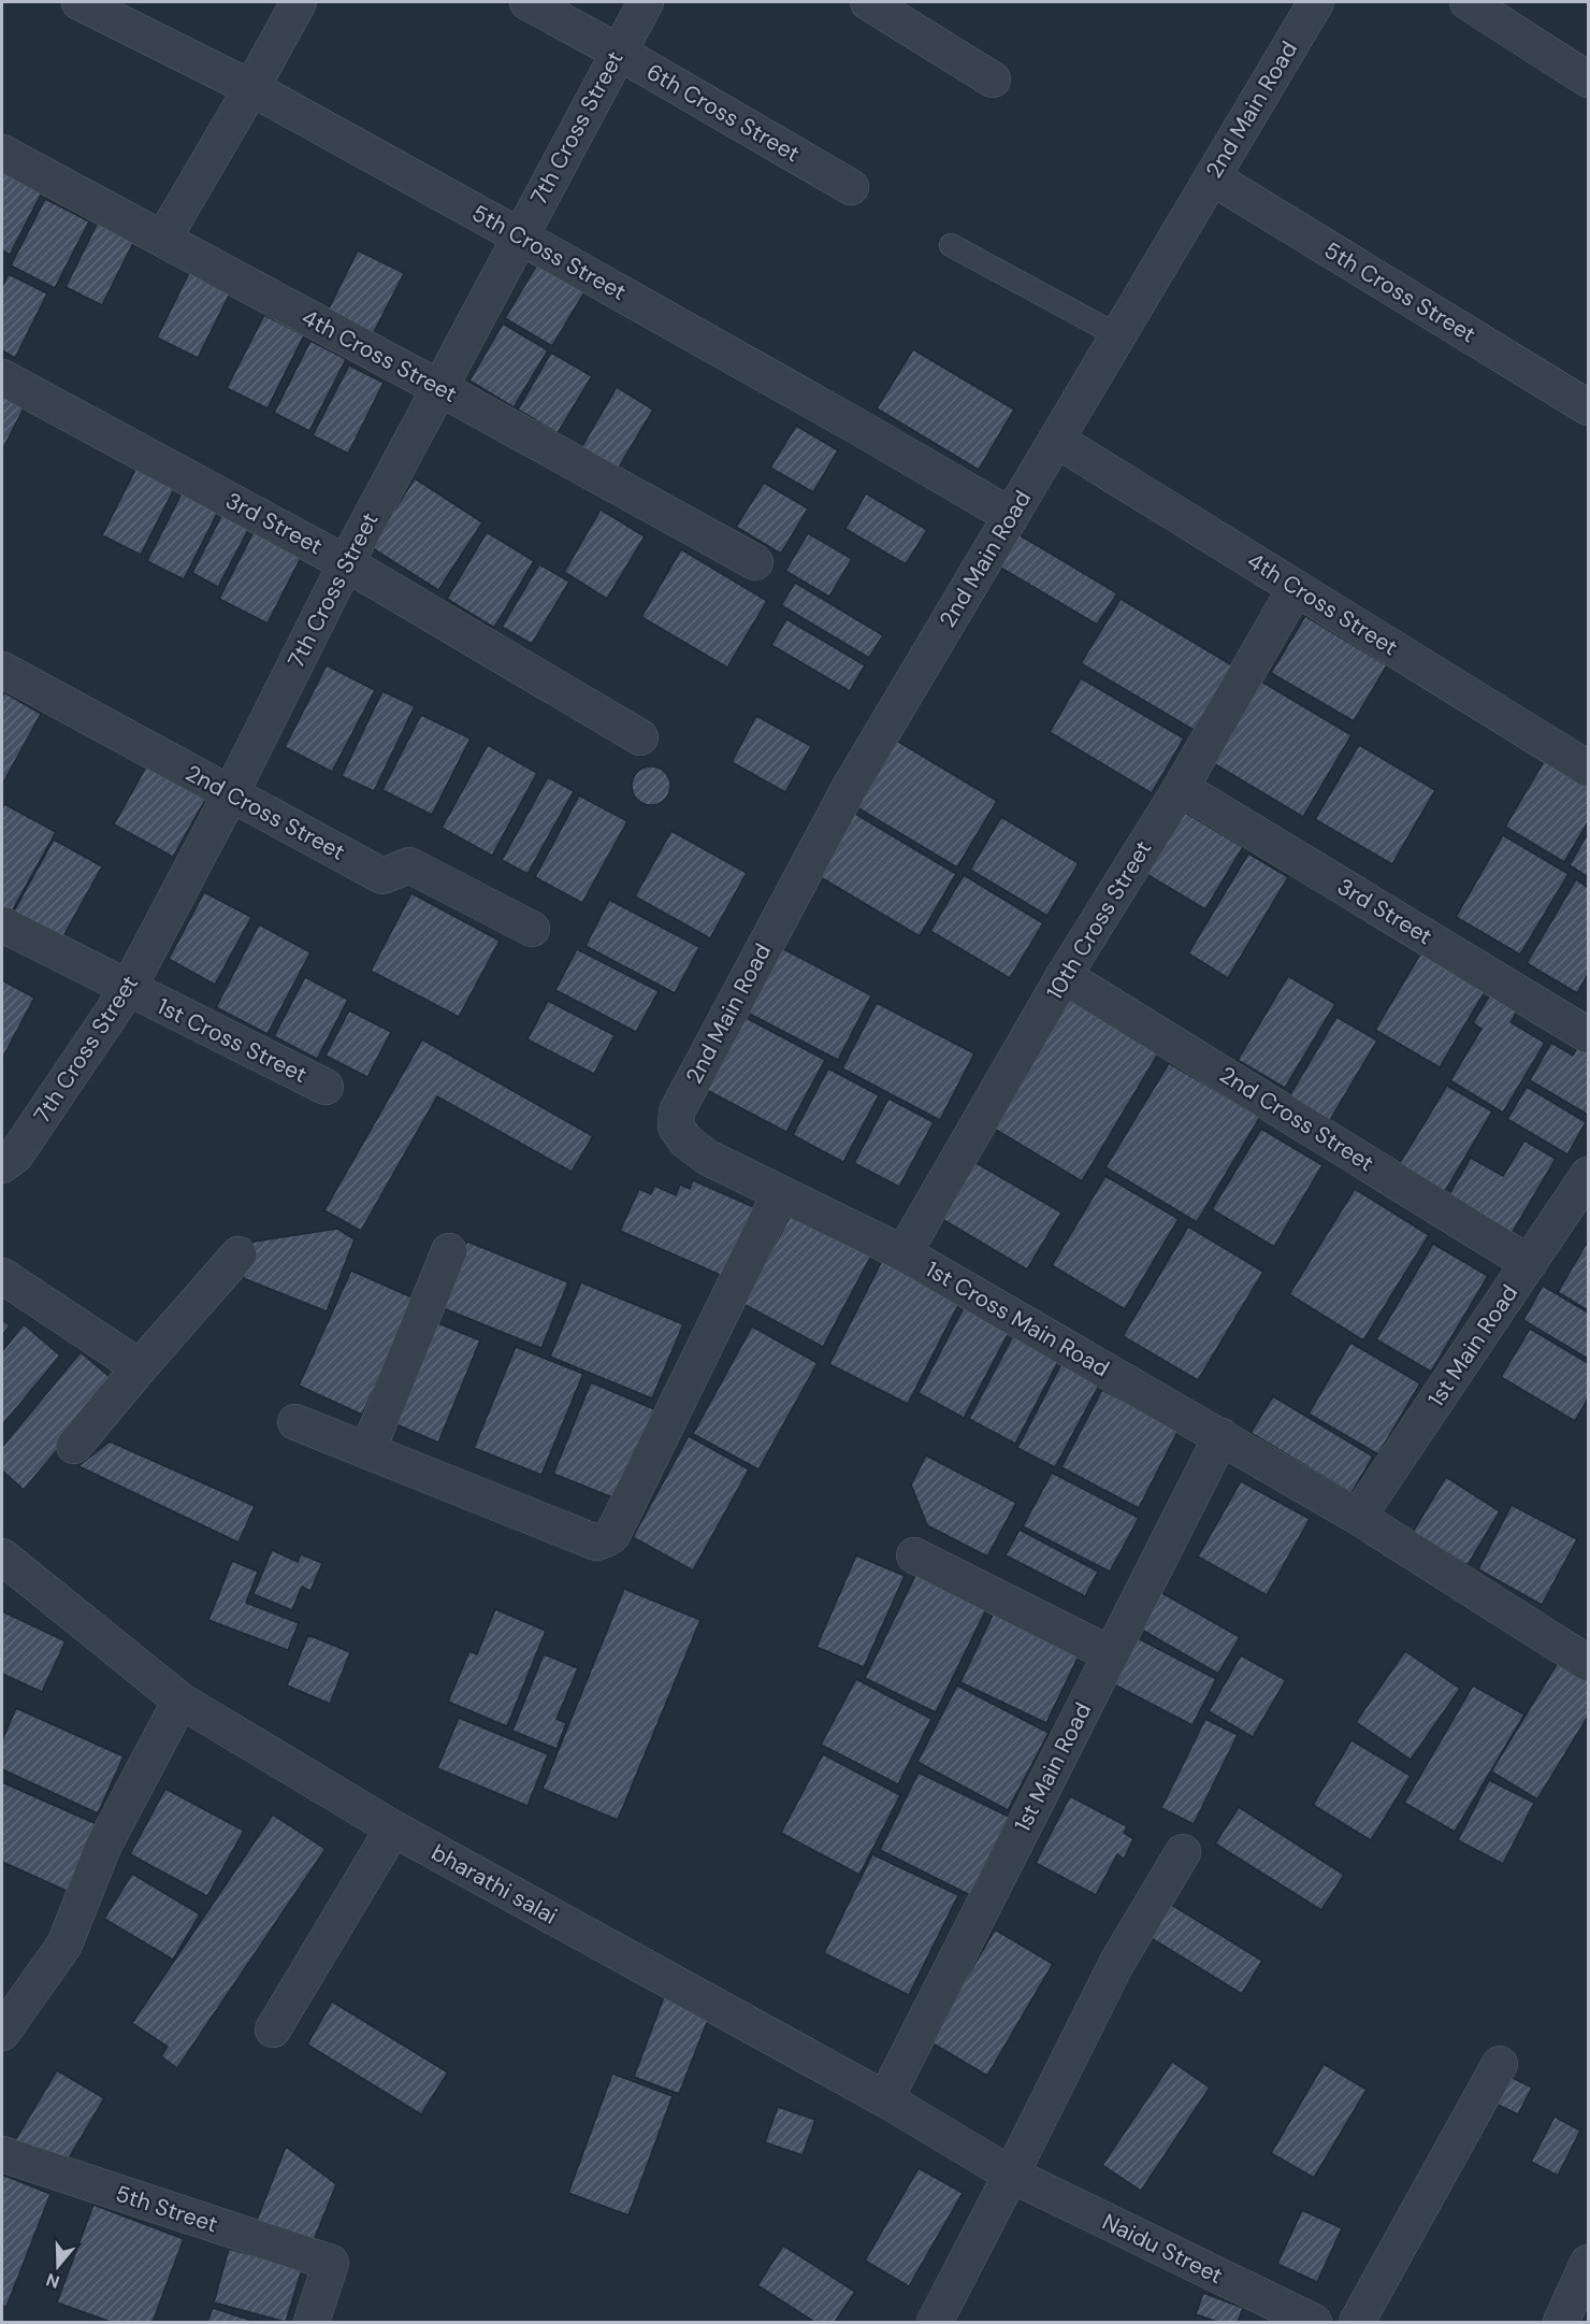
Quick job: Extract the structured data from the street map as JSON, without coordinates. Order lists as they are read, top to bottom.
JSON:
{
  "streets": {
    "street": [
      "2nd Main Road",
      "6th Cross Street",
      "7th Cross Street",
      "5th Cross Street",
      "4th Cross Street",
      "3rd Street",
      "2nd Cross Street",
      "10th Cross Street",
      "1st Cross Street",
      "1st Cross Main Road",
      "1st Main Road",
      "bharathi salai",
      "5th Street",
      "Naidu Street"
    ]
  },
  "crossings": [
    ["2nd Main Road", "5th Cross Street"],
    ["2nd Main Road", "4th Cross Street"],
    ["2nd Main Road", "1st Cross Main Road"],
    ["6th Cross Street", "7th Cross Street"],
    ["7th Cross Street", "5th Cross Street"],
    ["7th Cross Street", "4th Cross Street"],
    ["7th Cross Street", "3rd Street"],
    ["7th Cross Street", "2nd Cross Street"],
    ["7th Cross Street", "1st Cross Street"],
    ["4th Cross Street", "10th Cross Street"],
    ["3rd Street", "10th Cross Street"],
    ["2nd Cross Street", "10th Cross Street"],
    ["2nd Cross Street", "1st Main Road"],
    ["10th Cross Street", "1st Cross Main Road"],
    ["1st Cross Main Road", "1st Main Road"],
    ["1st Main Road", "bharathi salai"],
    ["bharathi salai", "Naidu Street"]
  ],
  "north": "bottom"
}
